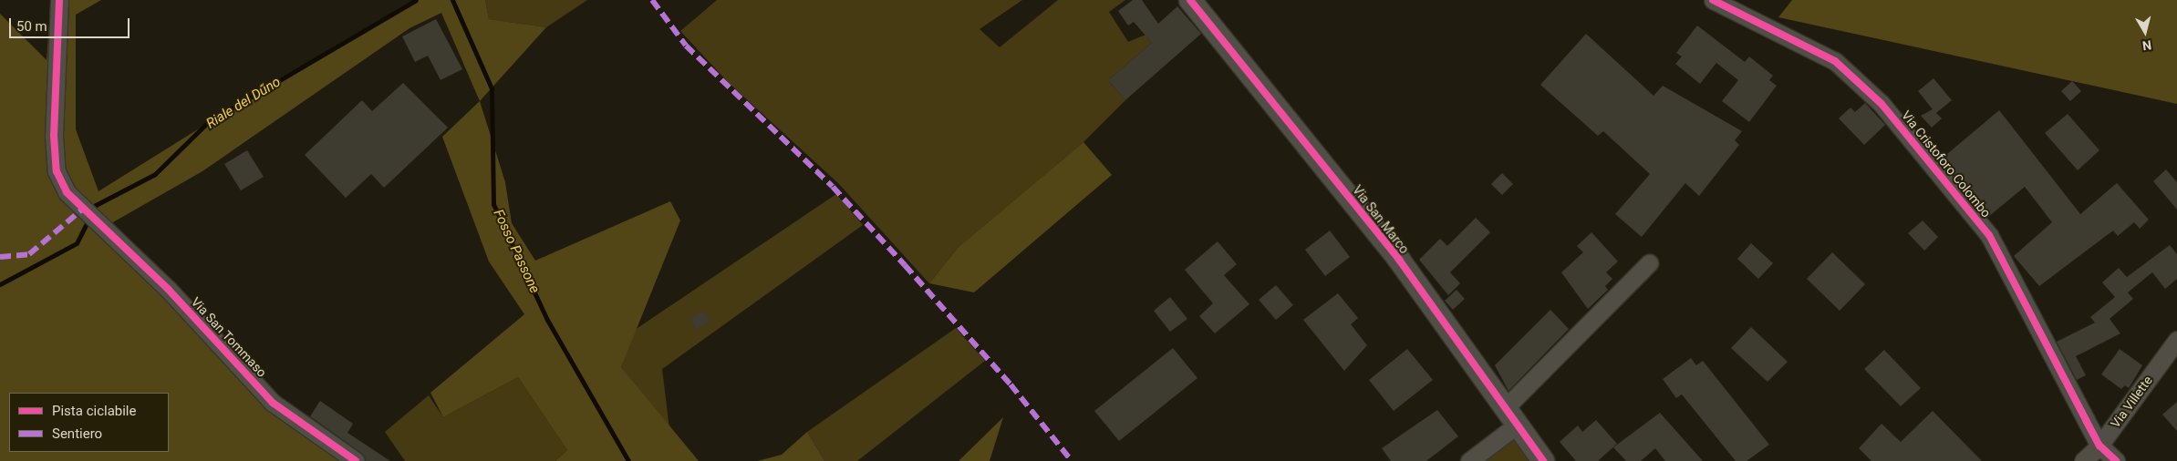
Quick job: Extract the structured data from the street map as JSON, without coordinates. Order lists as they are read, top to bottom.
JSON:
{
  "streets": {
    "street": [
      "Via Cristoforo Colombo",
      "Via San Marco",
      "Via San Tommaso",
      "Via Villette"
    ]
  },
  "crossings": [
    ["Via Cristoforo Colombo", "Via Villette"]
  ],
  "water": ["Riale del Dűno", "Fosso Passone"],
  "legend": ["Pista ciclabile", "Sentiero"],
  "scale_bar": "50 m",
  "north": "bottom"
}
